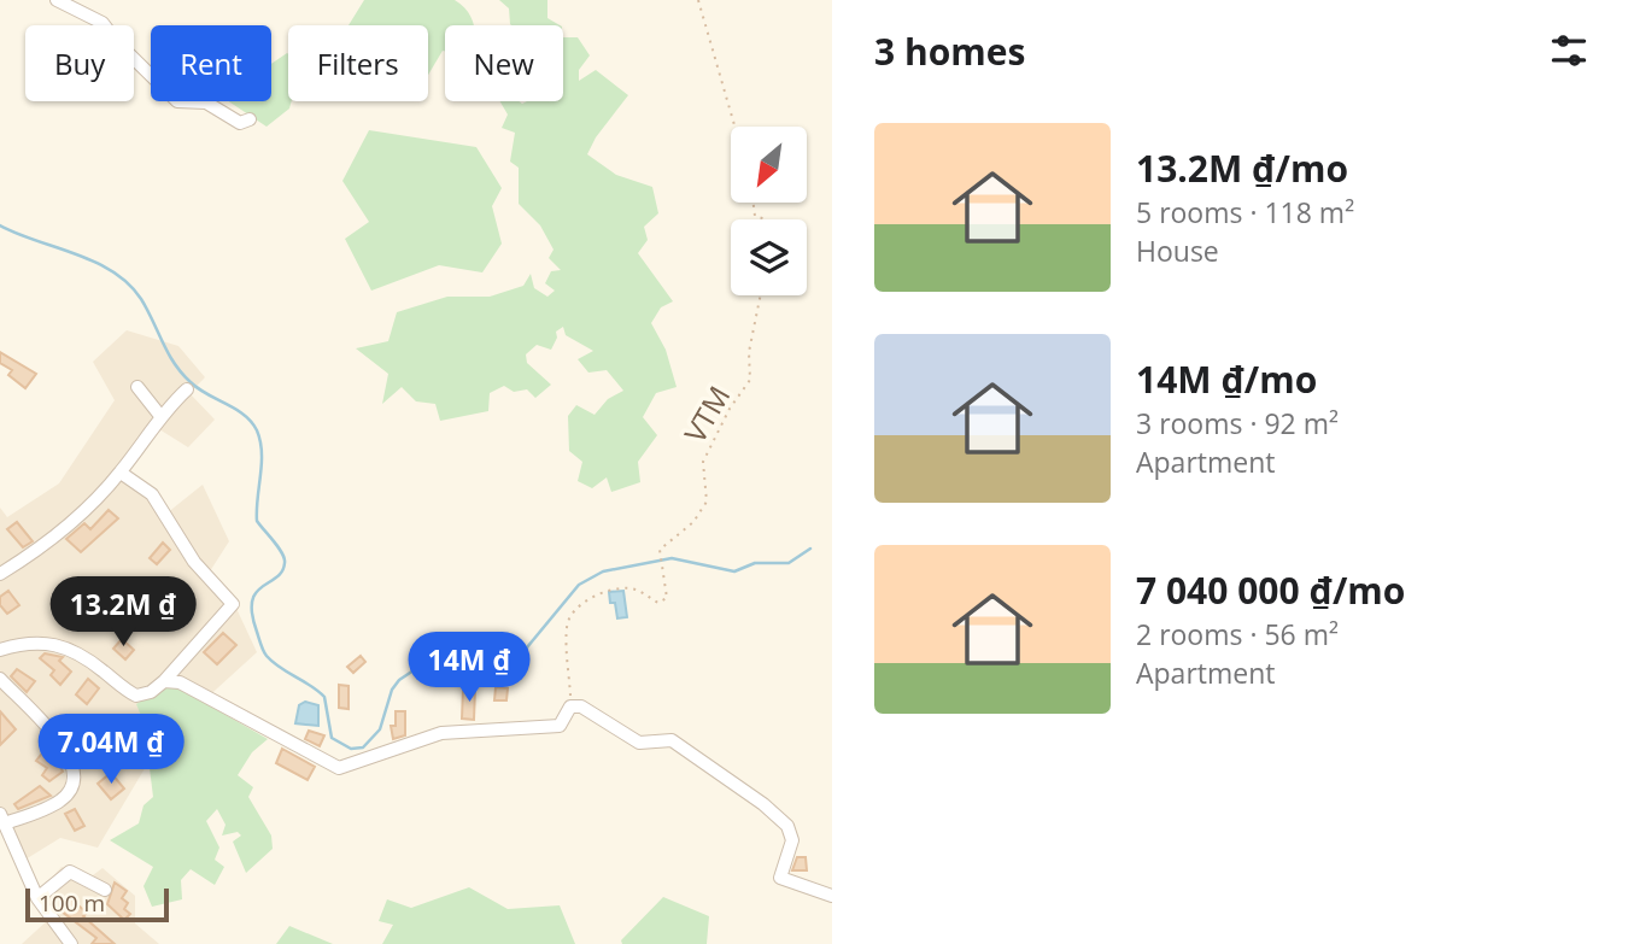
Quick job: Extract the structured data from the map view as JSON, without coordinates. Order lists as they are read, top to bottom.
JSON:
{
  "streets": {
    "path": ["VTM"]
  },
  "scale_bar": "100 m",
  "north": "bottom left",
  "page": {
    "heading": "3 homes",
    "chip": [
      "Buy",
      "Rent",
      "Filters",
      "New"
    ],
    "list": [
      {
        "name": "13.2M ₫/mo",
        "note": "5 rooms · 118 m² · House"
      },
      {
        "name": "14M ₫/mo",
        "note": "3 rooms · 92 m² · Apartment"
      },
      {
        "name": "7 040 000 ₫/mo",
        "note": "2 rooms · 56 m² · Apartment"
      }
    ],
    "price": ["13.2M ₫", "14M ₫", "7.04M ₫"],
    "scale": "100 m"
  }
}
